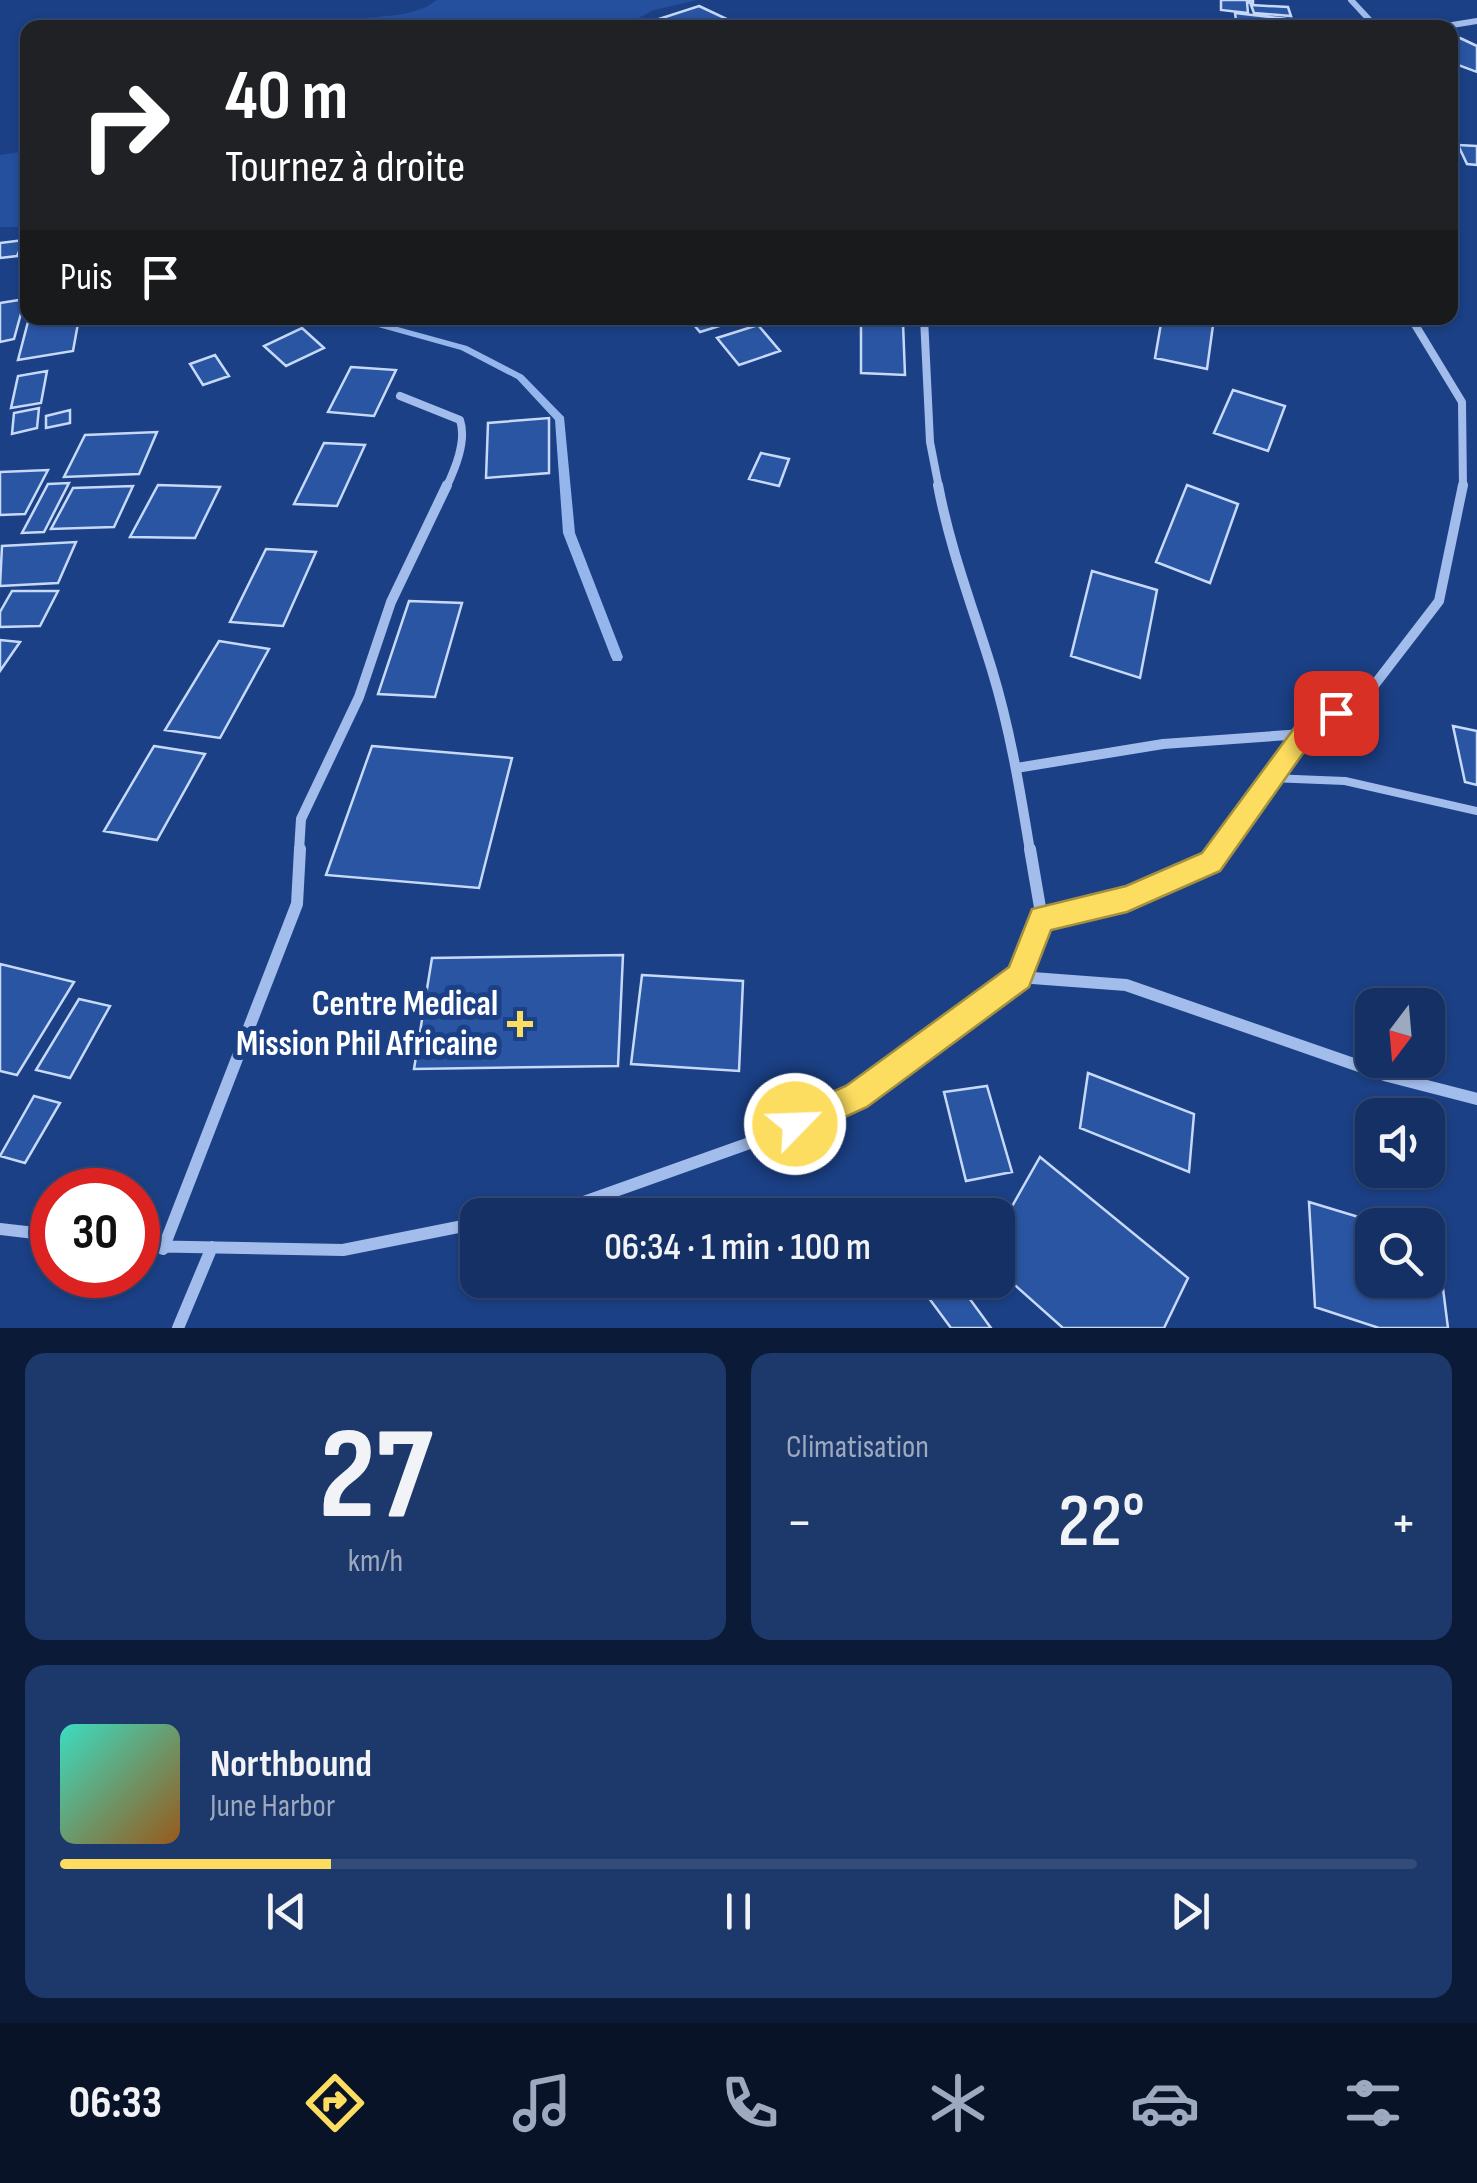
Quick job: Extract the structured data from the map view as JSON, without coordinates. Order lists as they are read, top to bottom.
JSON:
{
  "places": {
    "health": ["Centre Medical Mission Phil Africaine"]
  },
  "north": "bottom",
  "page": {
    "turn": ["40 m", "Tournez à droite"],
    "then": "Puis",
    "limit": "30",
    "trip": "06:34 · 1 min · 100 m",
    "tile": [
      ["27", "km/h"],
      "Climatisation"
    ],
    "heat": ["−", "22°", "+"],
    "song": ["Northbound", "June Harbor"],
    "tabs": "06:33"
  }
}
